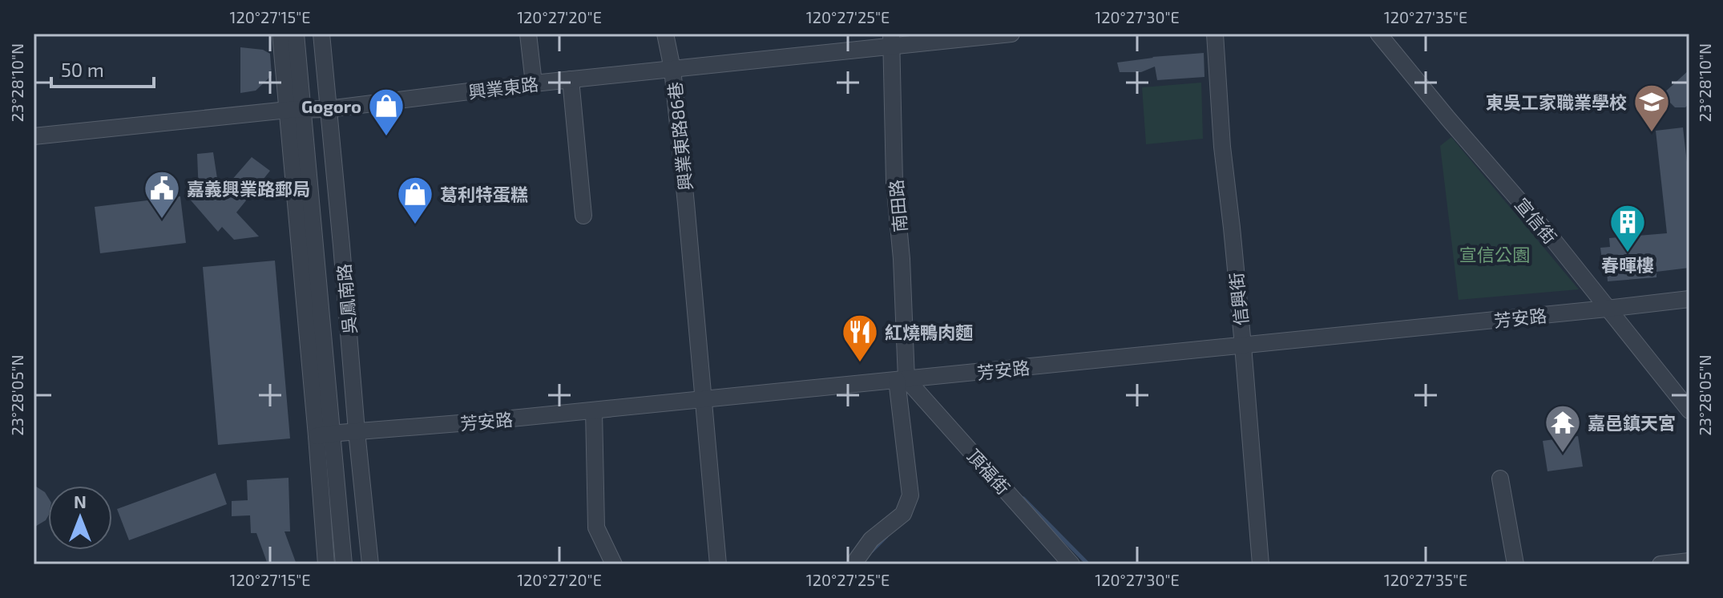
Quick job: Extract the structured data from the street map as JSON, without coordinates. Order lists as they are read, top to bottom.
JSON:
{
  "streets": {
    "street": [
      "興業東路",
      "興業東路86巷",
      "南田路",
      "宣信街",
      "吳鳳南路",
      "信興街",
      "芳安路",
      "頂福街"
    ]
  },
  "crossings": [
    ["興業東路", "興業東路86巷"],
    ["興業東路", "南田路"],
    ["興業東路", "吳鳳南路"],
    ["興業東路86巷", "芳安路"],
    ["南田路", "芳安路"],
    ["南田路", "頂福街"],
    ["宣信街", "芳安路"],
    ["吳鳳南路", "芳安路"],
    ["信興街", "芳安路"],
    ["芳安路", "頂福街"]
  ],
  "parks": ["宣信公園"],
  "places": {
    "school or university": ["東吳工家職業學校"],
    "shop": ["Gogoro", "葛利特蛋糕"],
    "public building": ["嘉義興業路郵局"],
    "building": ["春暉樓"],
    "restaurant": ["紅燒鴨肉麵"],
    "temple": ["嘉邑鎮天宮"]
  },
  "scale_bar": "50 m",
  "north": "top",
  "coordinates": [
    "120°27'15\"E",
    "120°27'20\"E",
    "120°27'25\"E",
    "120°27'30\"E",
    "120°27'35\"E",
    "23°28'10\"N",
    "23°28'05\"N"
  ]
}
